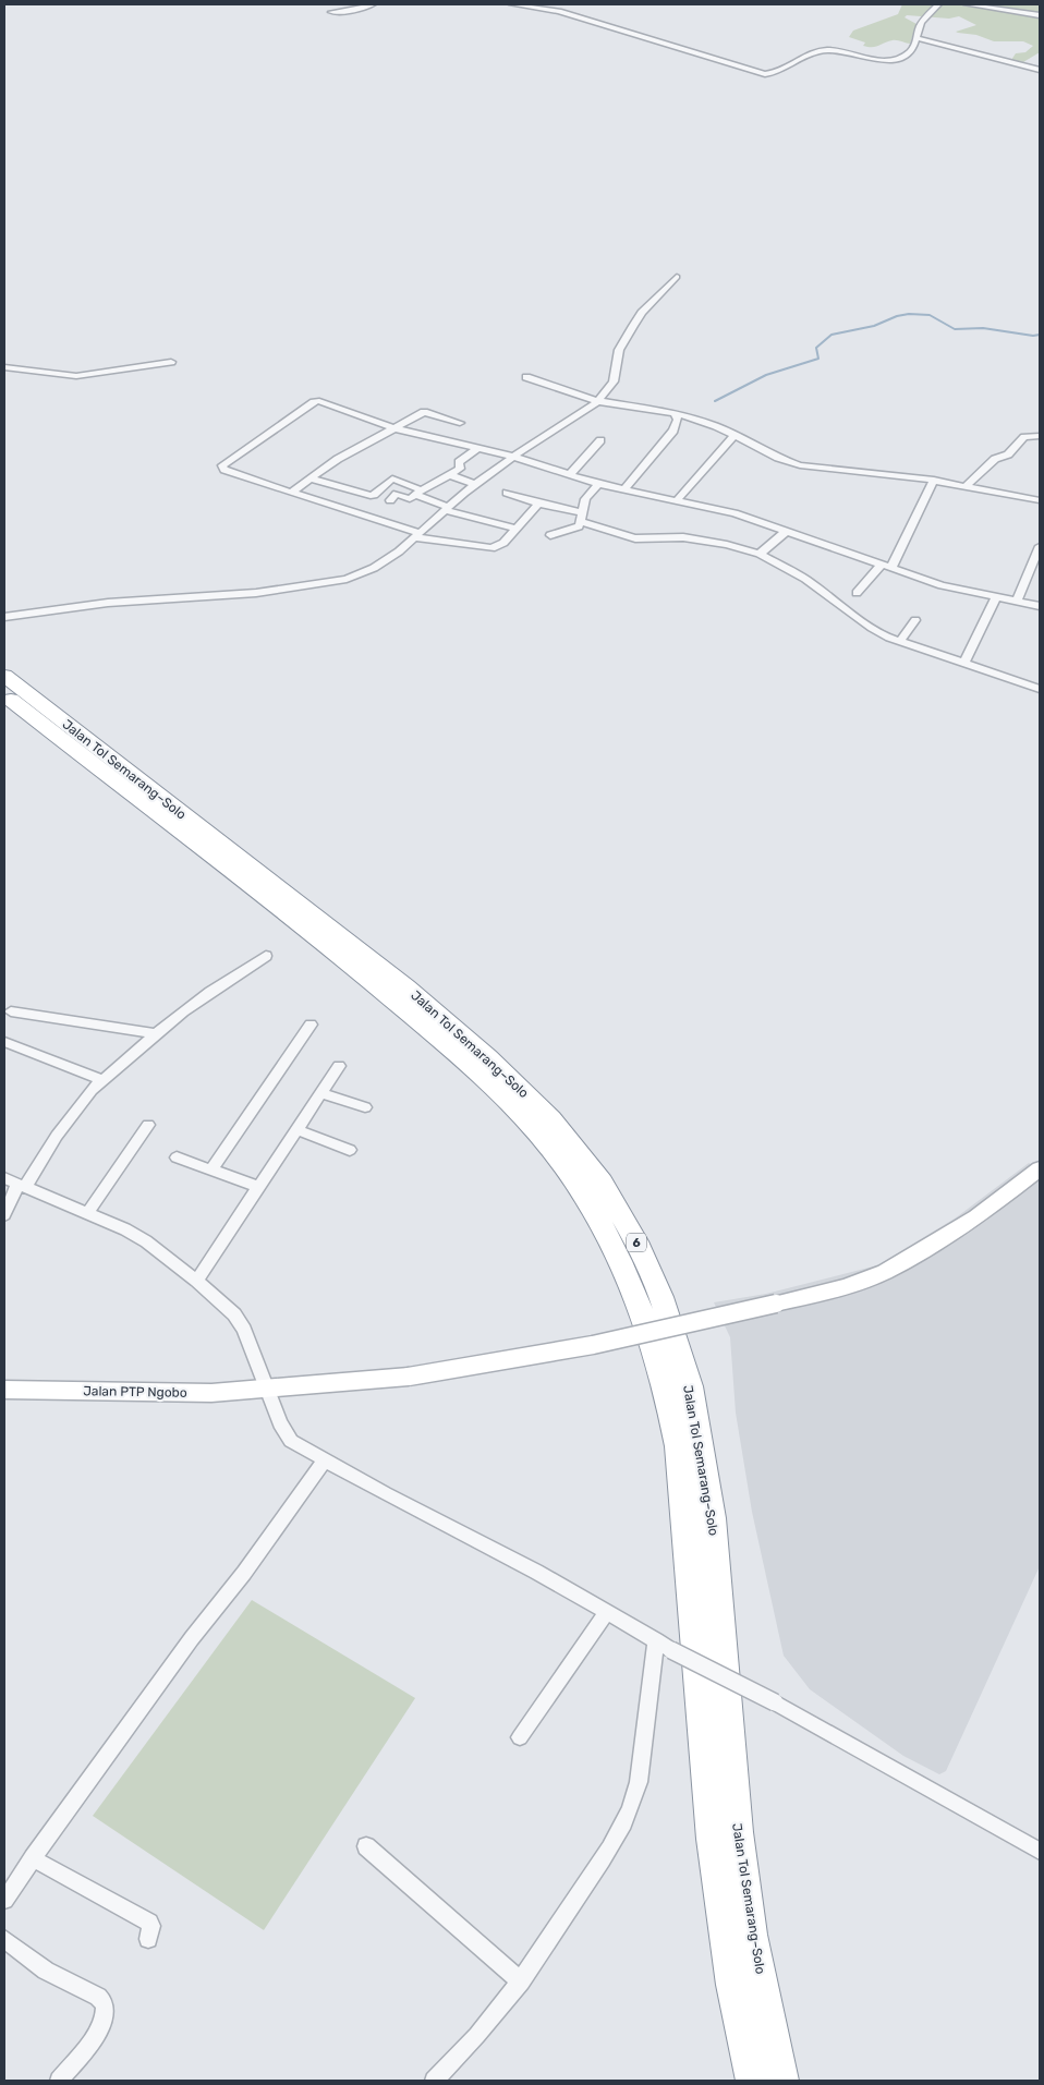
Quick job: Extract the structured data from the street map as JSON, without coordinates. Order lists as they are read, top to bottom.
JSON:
{
  "streets": {
    "highway": ["Jalan Tol Semarang–Solo", "6"],
    "main road": ["Jalan PTP Ngobo"]
  }
}
